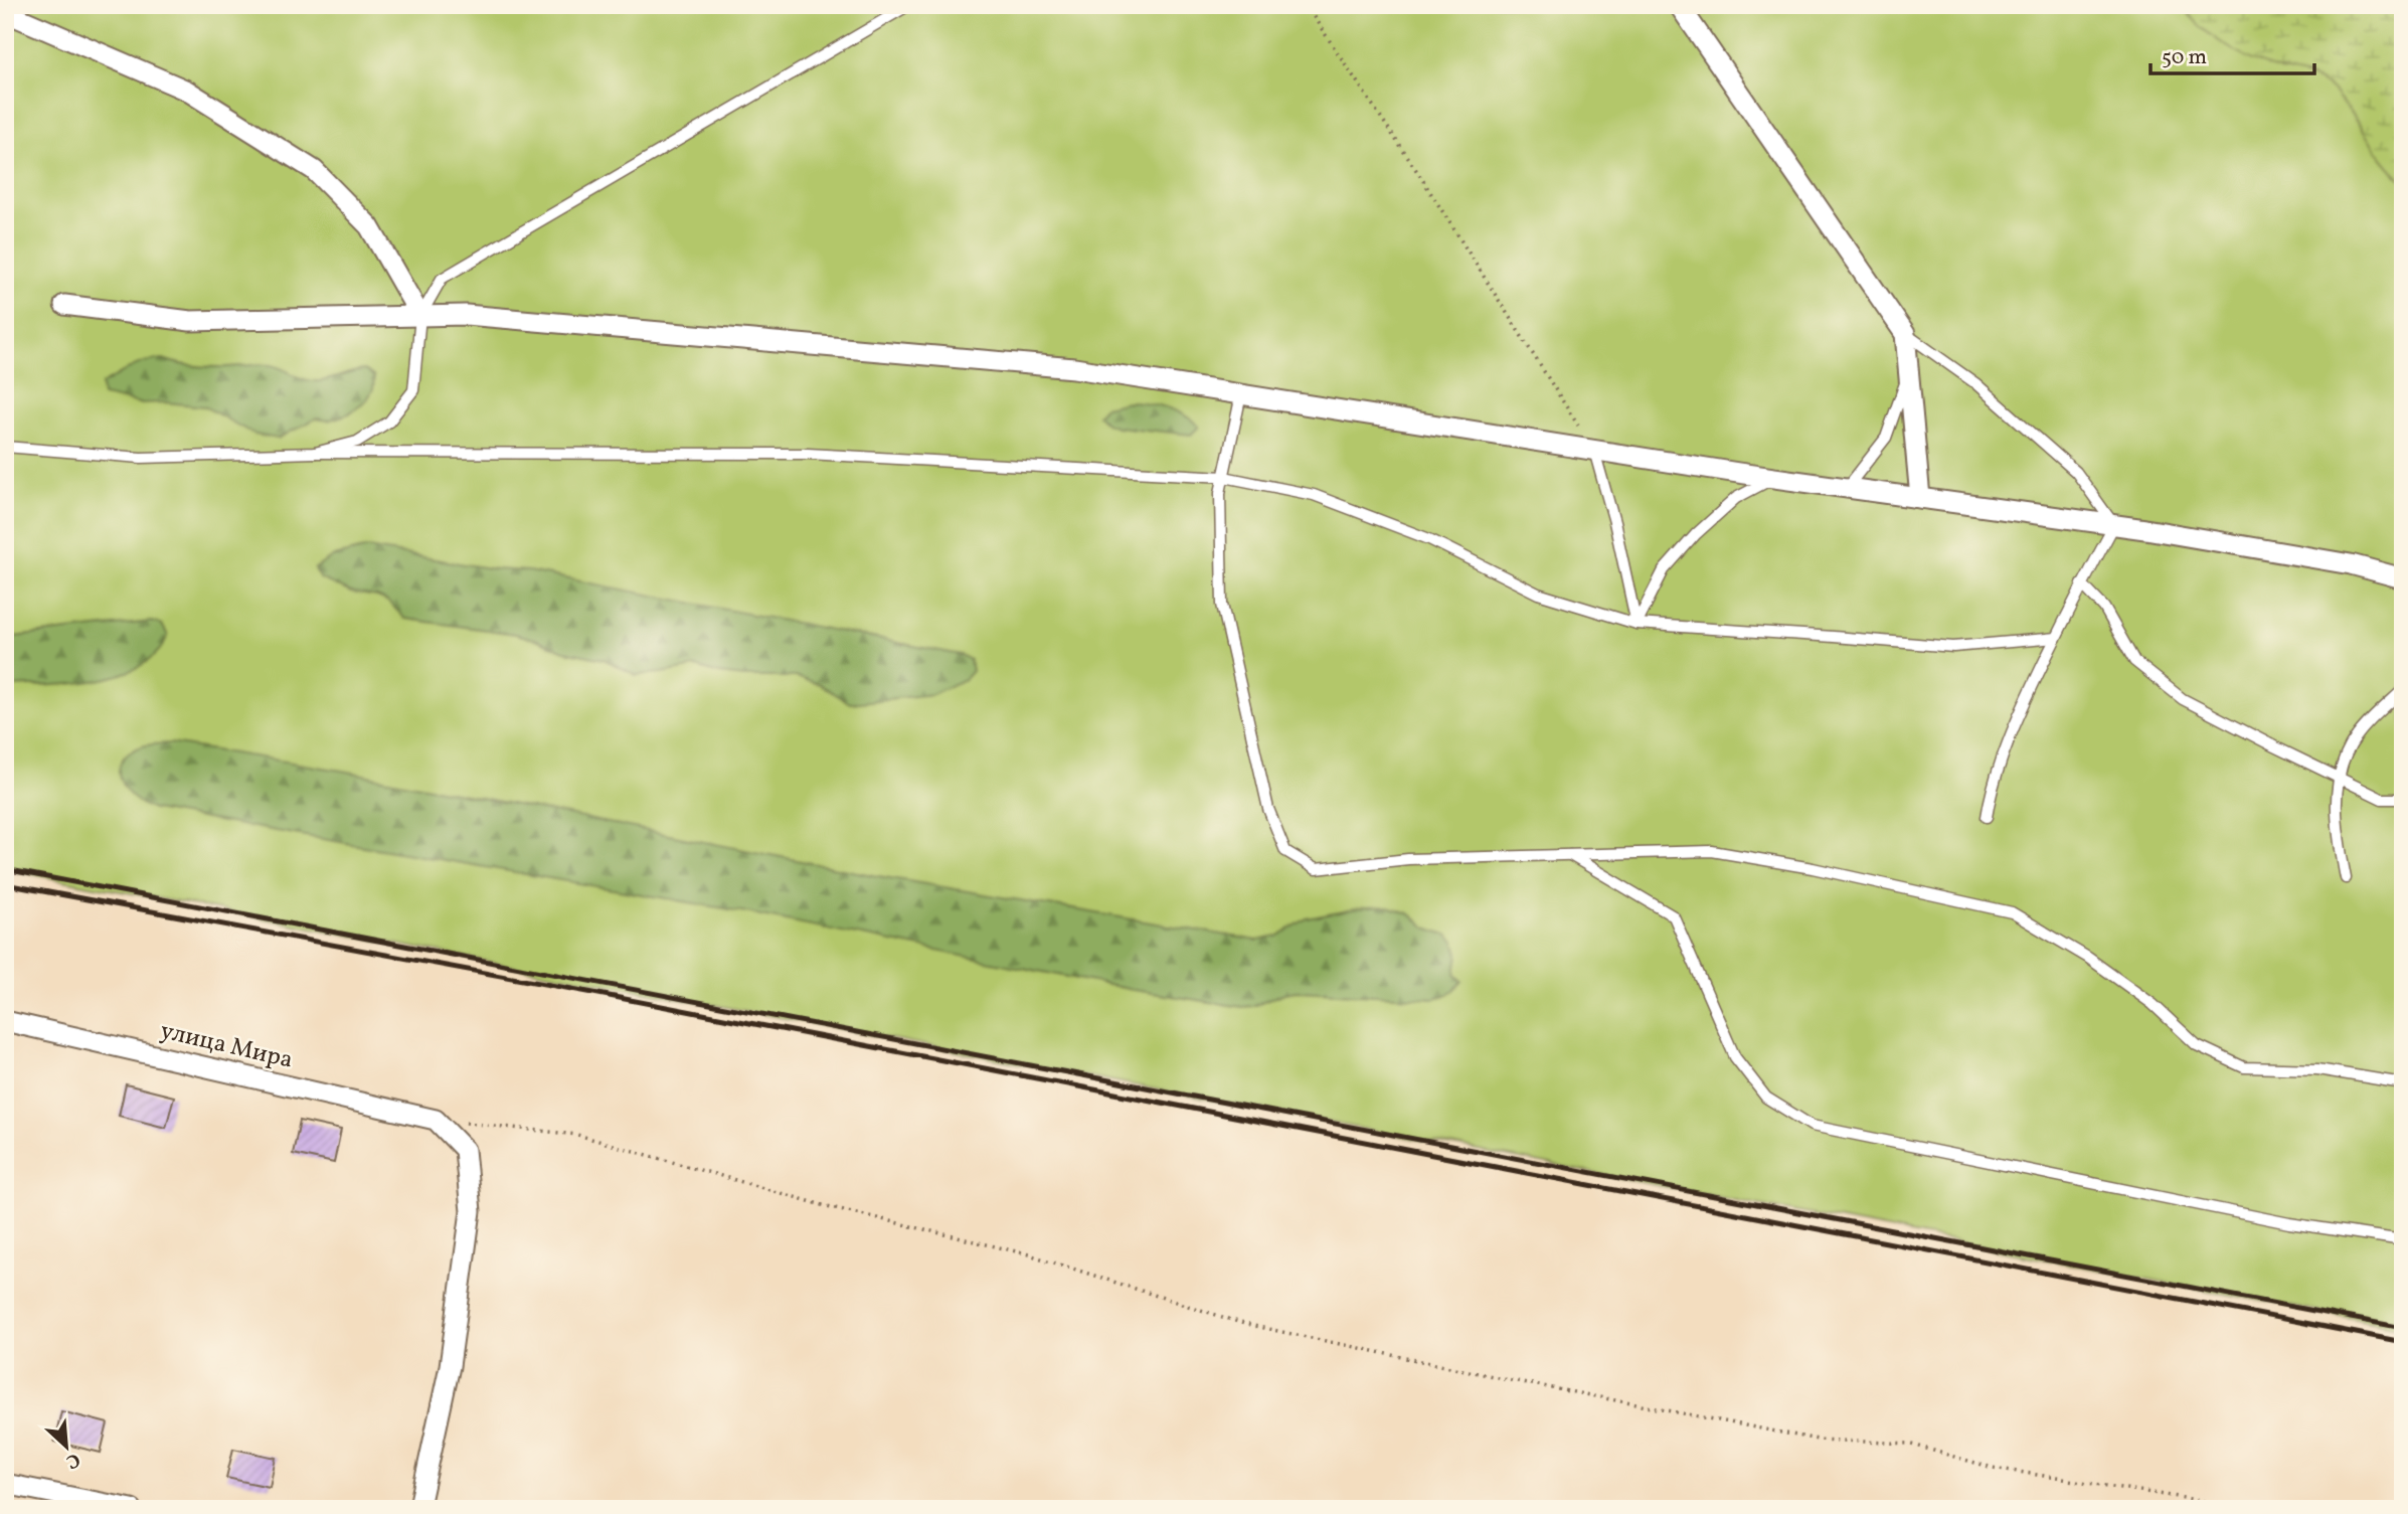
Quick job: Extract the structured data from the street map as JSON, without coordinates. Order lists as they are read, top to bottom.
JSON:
{
  "streets": {
    "street": ["улица Мира"]
  },
  "scale_bar": "50 m",
  "north": "bottom right"
}
